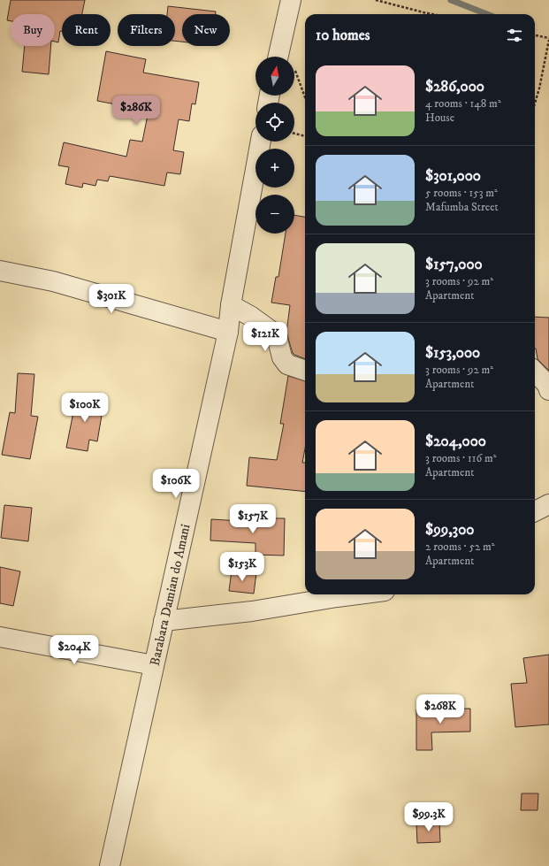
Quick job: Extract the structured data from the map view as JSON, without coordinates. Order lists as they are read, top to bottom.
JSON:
{
  "streets": {
    "street": ["Barabara Damian do Amani"]
  },
  "north": "top",
  "page": {
    "chip": [
      "Buy",
      "Rent",
      "Filters",
      "New"
    ],
    "heading": "10 homes",
    "map_buttons": ["+", "−"],
    "list": [
      {
        "name": "$286,000",
        "note": "4 rooms · 148 m² · House"
      },
      {
        "name": "$301,000",
        "note": "5 rooms · 153 m² · Mafumba Street"
      },
      {
        "name": "$157,000",
        "note": "3 rooms · 92 m² · Apartment"
      },
      {
        "name": "$153,000",
        "note": "3 rooms · 92 m² · Apartment"
      },
      {
        "name": "$204,000",
        "note": "3 rooms · 116 m² · Apartment"
      },
      {
        "name": "$99,300",
        "note": "2 rooms · 52 m² · Apartment"
      }
    ],
    "price": [
      "$286K",
      "$301K",
      "$121K",
      "$100K",
      "$106K",
      "$157K",
      "$153K",
      "$204K",
      "$268K",
      "$99.3K"
    ]
  }
}
